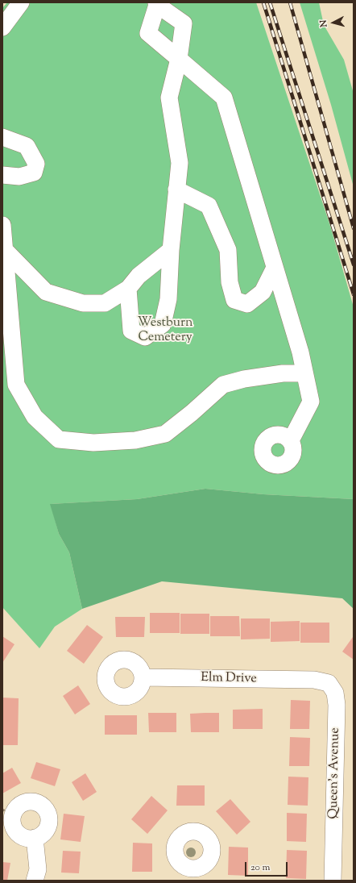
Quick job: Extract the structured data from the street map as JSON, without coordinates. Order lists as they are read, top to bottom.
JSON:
{
  "streets": {
    "street": ["Elm Drive", "Queen's Avenue"]
  },
  "crossings": [
    ["Elm Drive", "Queen's Avenue"]
  ],
  "parks": ["Westburn Cemetery"],
  "scale_bar": "20 m",
  "north": "left"
}
